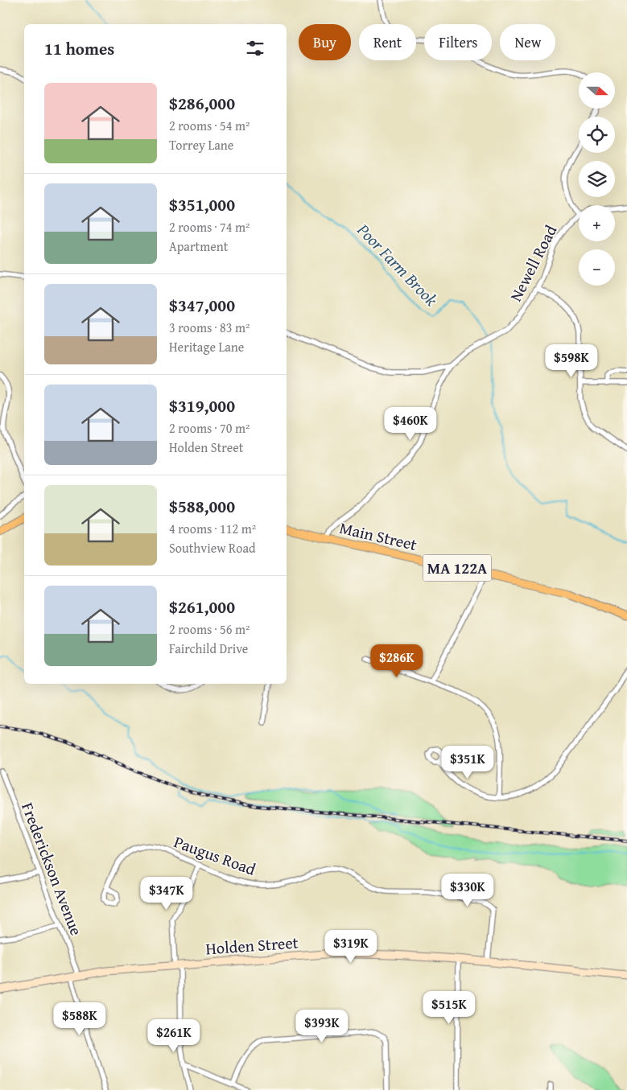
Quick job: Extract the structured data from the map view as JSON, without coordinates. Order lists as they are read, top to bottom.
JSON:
{
  "streets": {
    "main road": ["Main Street", "MA 122A", "Holden Street"],
    "street": ["Newell Road", "Paugus Road", "Frederickson Avenue"]
  },
  "crossings": [
    ["Newell Road", "Main Street"],
    ["Paugus Road", "Holden Street"],
    ["Frederickson Avenue", "Holden Street"]
  ],
  "water": ["Poor Farm Brook"],
  "north": "right",
  "page": {
    "chip": [
      "Buy",
      "Rent",
      "Filters",
      "New"
    ],
    "heading": "11 homes",
    "map_buttons": ["+", "−"],
    "list": [
      {
        "name": "$286,000",
        "note": "2 rooms · 54 m² · Torrey Lane"
      },
      {
        "name": "$351,000",
        "note": "2 rooms · 74 m² · Apartment"
      },
      {
        "name": "$347,000",
        "note": "3 rooms · 83 m² · Heritage Lane"
      },
      {
        "name": "$319,000",
        "note": "2 rooms · 70 m² · Holden Street"
      },
      {
        "name": "$588,000",
        "note": "4 rooms · 112 m² · Southview Road"
      },
      {
        "name": "$261,000",
        "note": "2 rooms · 56 m² · Fairchild Drive"
      }
    ],
    "price": [
      "$598K",
      "$460K",
      "$286K",
      "$351K",
      "$330K",
      "$347K",
      "$319K",
      "$515K",
      "$588K",
      "$393K",
      "$261K"
    ]
  }
}
